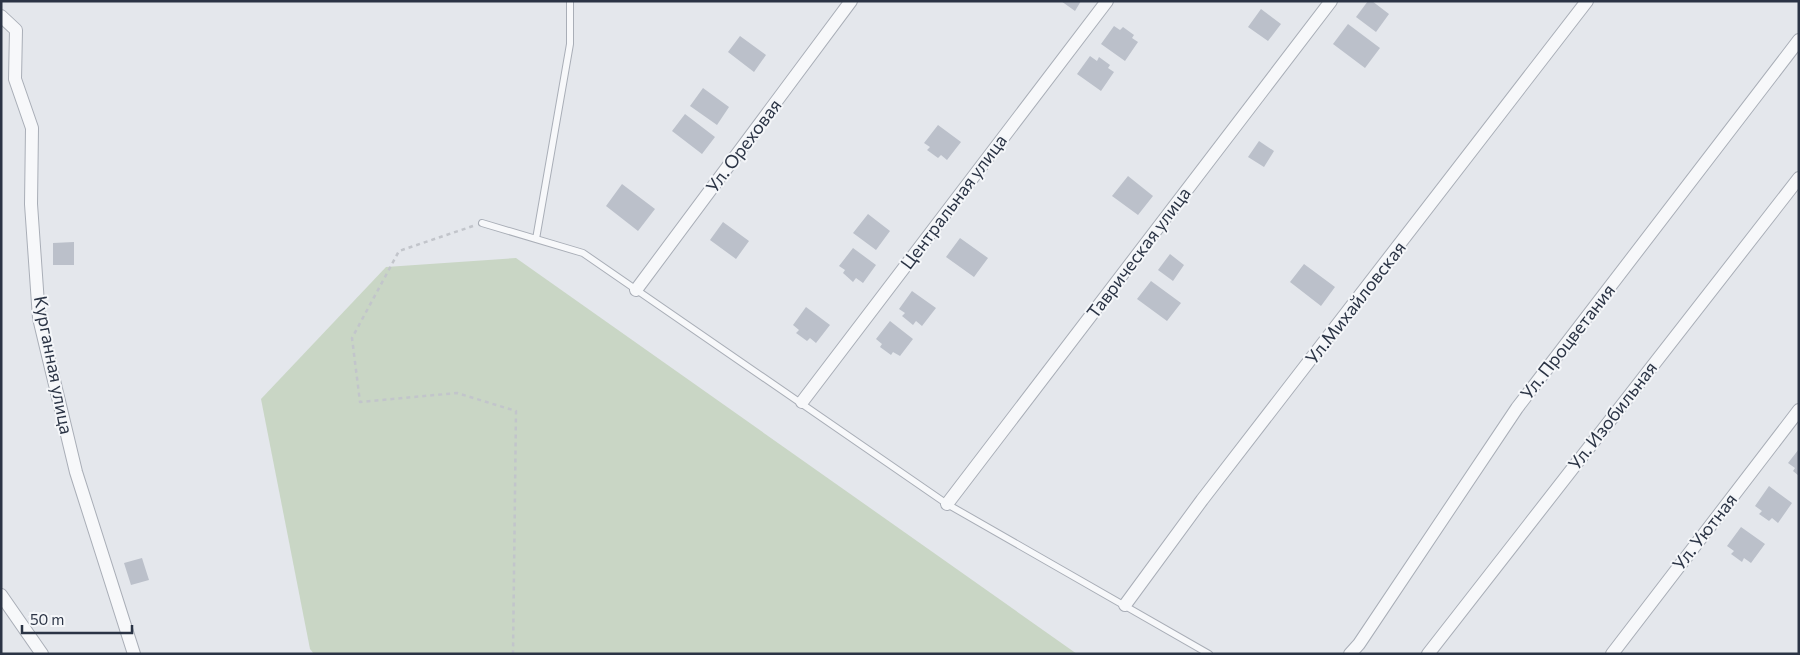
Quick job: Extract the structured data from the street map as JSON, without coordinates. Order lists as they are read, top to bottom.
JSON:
{
  "streets": {
    "street": [
      "Ул. Ореховая",
      "Центральная улица",
      "Таврическая улица",
      "Ул.Михайловская",
      "Ул. Процветания",
      "Курганная улица",
      "Ул. Изобильная",
      "Ул. Уютная"
    ]
  },
  "scale_bar": "50 m"
}
